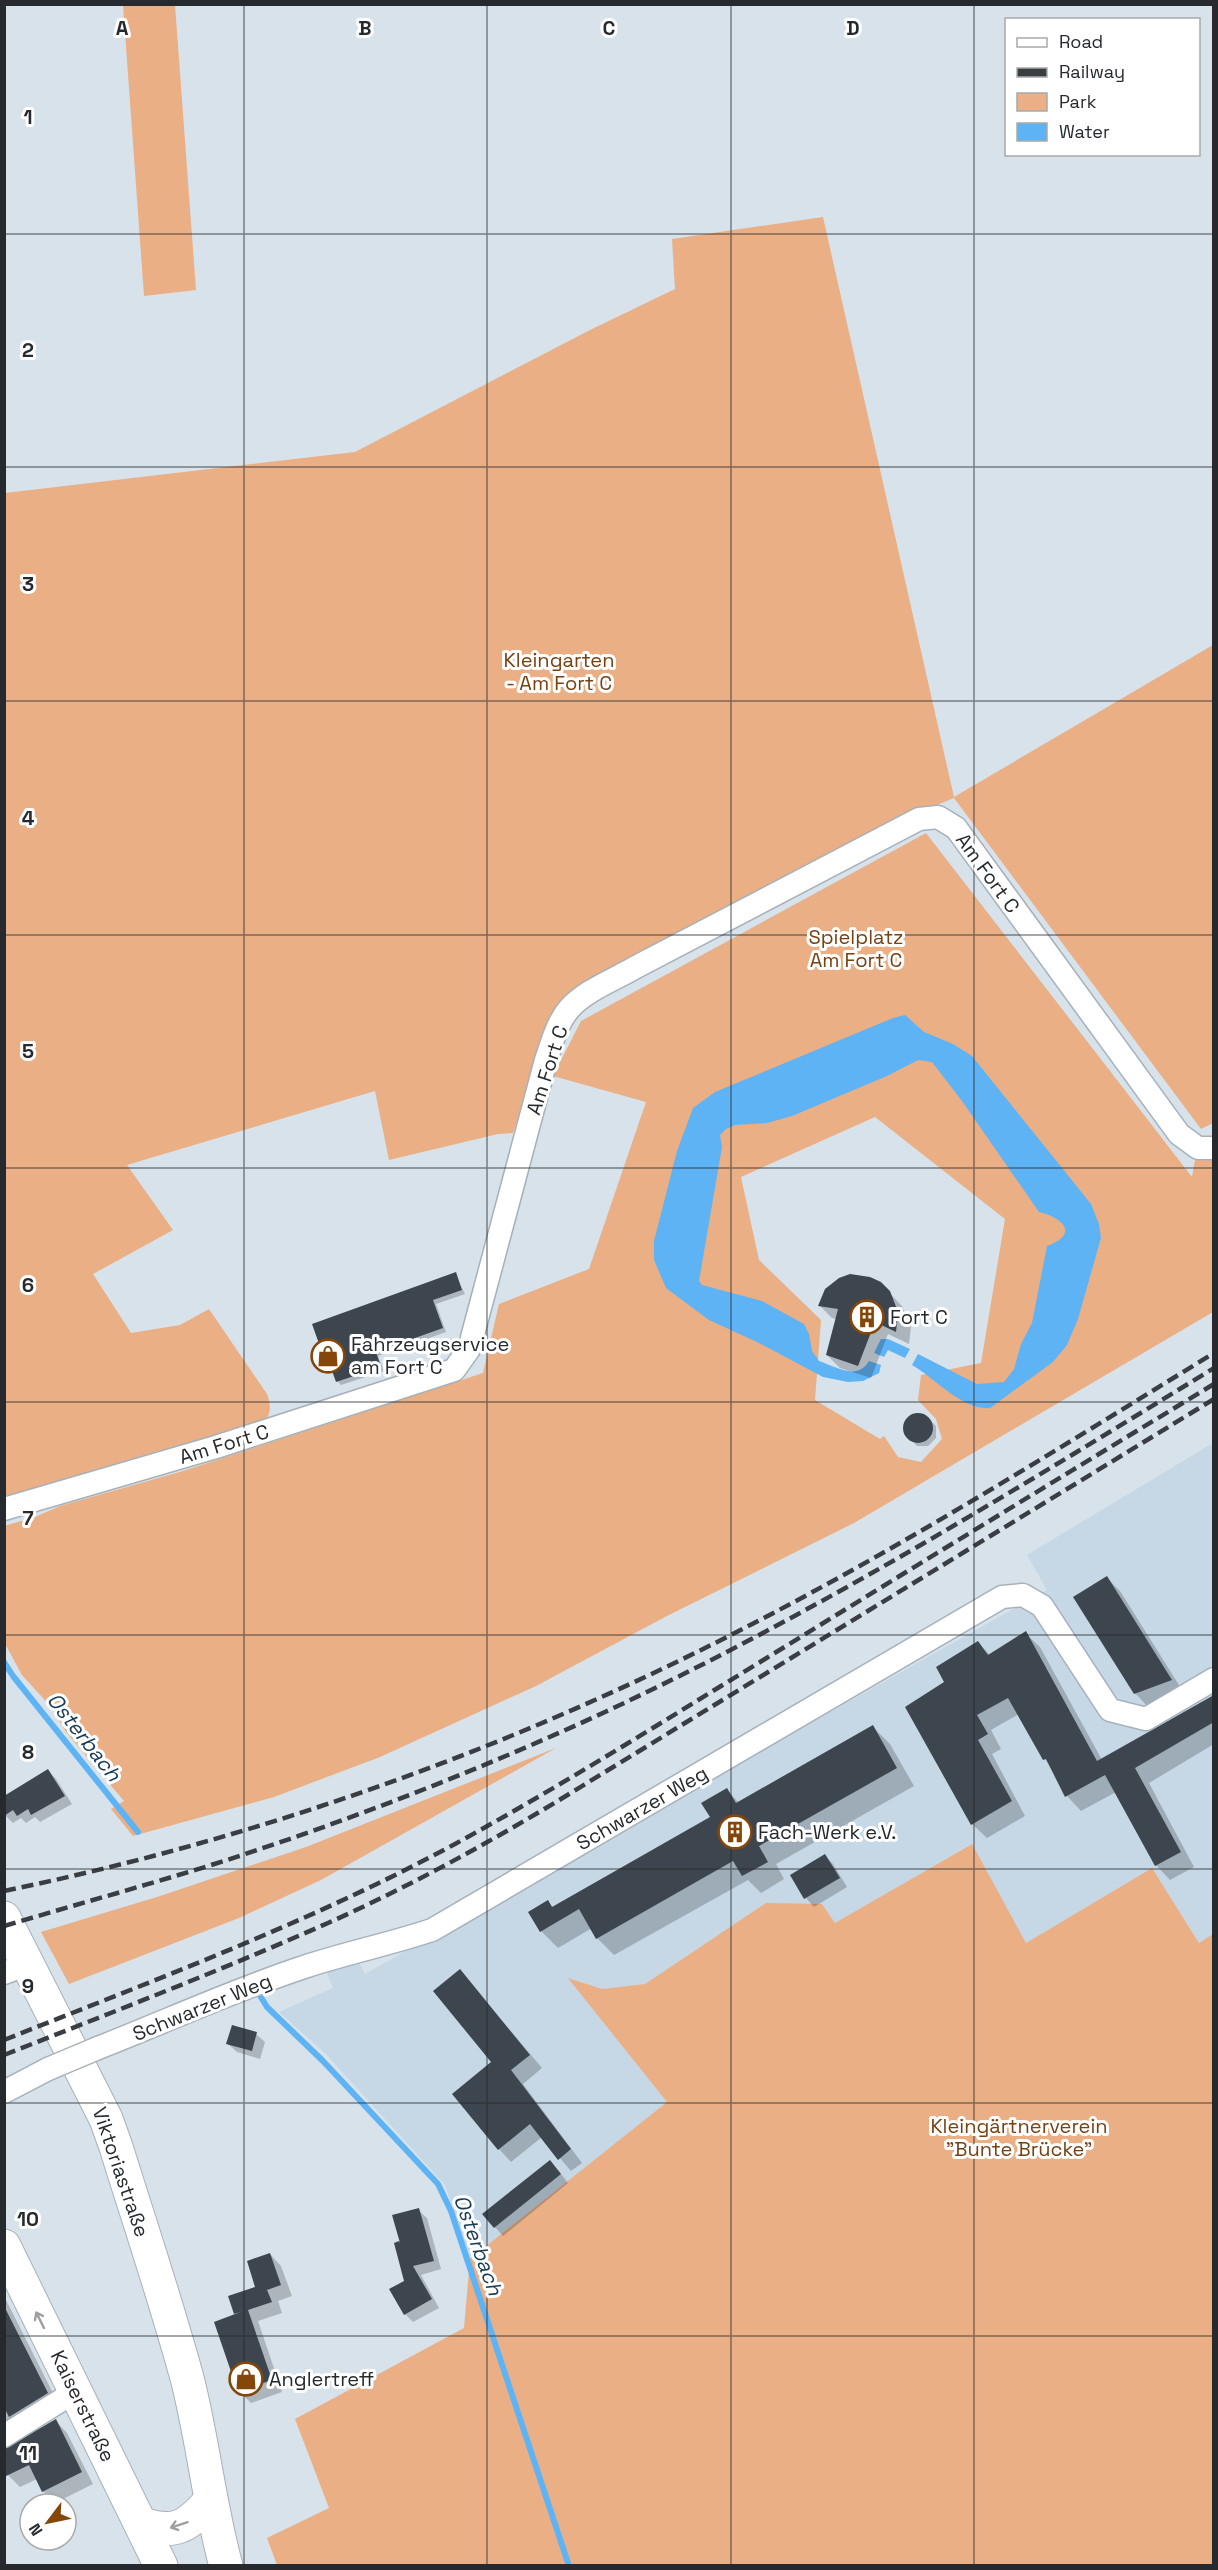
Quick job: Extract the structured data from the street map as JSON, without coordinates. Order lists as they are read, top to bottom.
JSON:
{
  "streets": {
    "main road": ["Viktoriastraße", "Kaiserstraße"],
    "street": ["Am Fort C", "Schwarzer Weg"]
  },
  "one_way": ["Kaiserstraße"],
  "water": ["Osterbach"],
  "parks": ["Kleingarten - Am Fort C", "Spielplatz Am Fort C", "Kleingärtnerverein \"Bunte Brücke\""],
  "places": {
    "building": ["Fort C", "Fach-Werk e.V."],
    "shop": ["Fahrzeugservice am Fort C", "Anglertreff"]
  },
  "legend": [
    "Road",
    "Railway",
    "Park",
    "Water"
  ],
  "north": "bottom left",
  "grid": {
    "columns": [
      "A",
      "B",
      "C",
      "D"
    ],
    "rows": [
      "1",
      "2",
      "3",
      "4",
      "5",
      "6",
      "7",
      "8",
      "9",
      "10",
      "11"
    ]
  }
}
